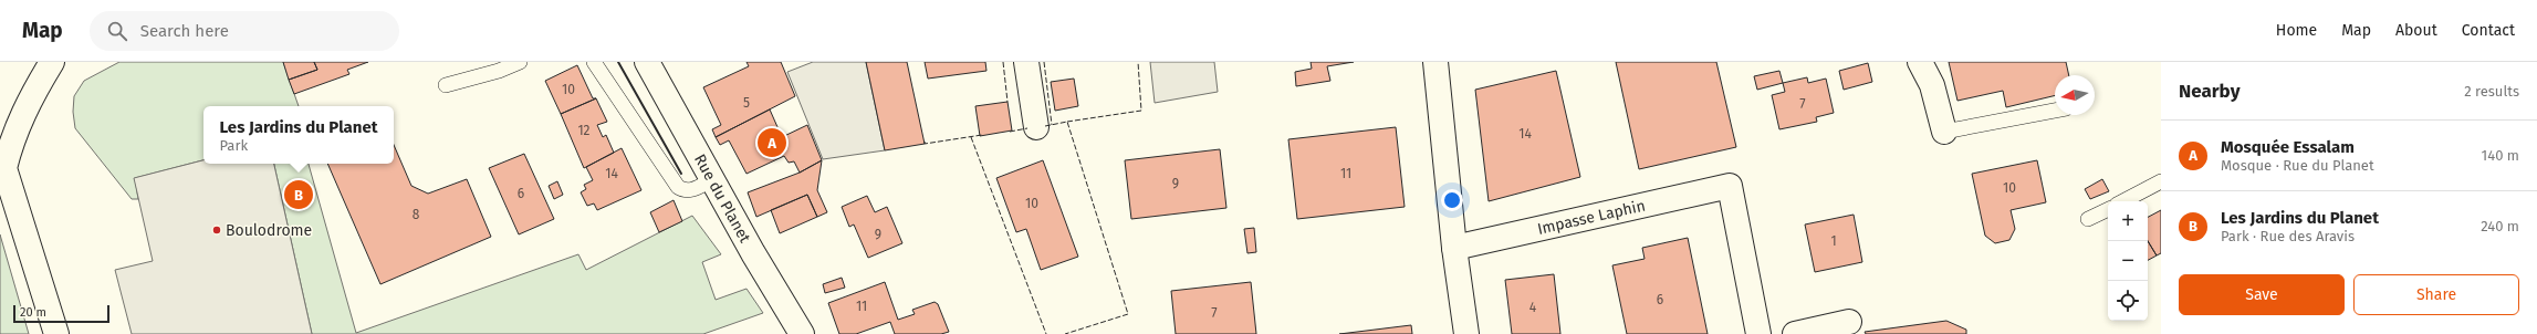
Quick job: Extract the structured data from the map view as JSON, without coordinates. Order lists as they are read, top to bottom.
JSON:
{
  "streets": {
    "street": ["Rue du Planet", "Impasse Laphin"]
  },
  "places": ["Boulodrome"],
  "house_numbers": [
    "10",
    "5",
    "7",
    "12",
    "14",
    "14",
    "11",
    "9",
    "10",
    "6",
    "10",
    "8",
    "9",
    "1",
    "6",
    "11",
    "4",
    "7"
  ],
  "scale_bar": "20 m",
  "north": "left",
  "page": {
    "header": "Map",
    "search": "Search here",
    "nav": [
      "Home",
      "Map",
      "About",
      "Contact"
    ],
    "heading": ["Nearby", "2 results"],
    "popup": ["Les Jardins du Planet", "Park"],
    "list": [
      {
        "mark": "A",
        "name": "Mosquée Essalam",
        "note": "Mosque · Rue du Planet",
        "value": "140 m"
      },
      {
        "mark": "B",
        "name": "Les Jardins du Planet",
        "note": "Park · Rue des Aravis",
        "value": "240 m"
      }
    ],
    "pins": ["A", "B"],
    "map_buttons": ["+", "−"],
    "buttons": ["Save", "Share"],
    "scale": "20 m"
  }
}
